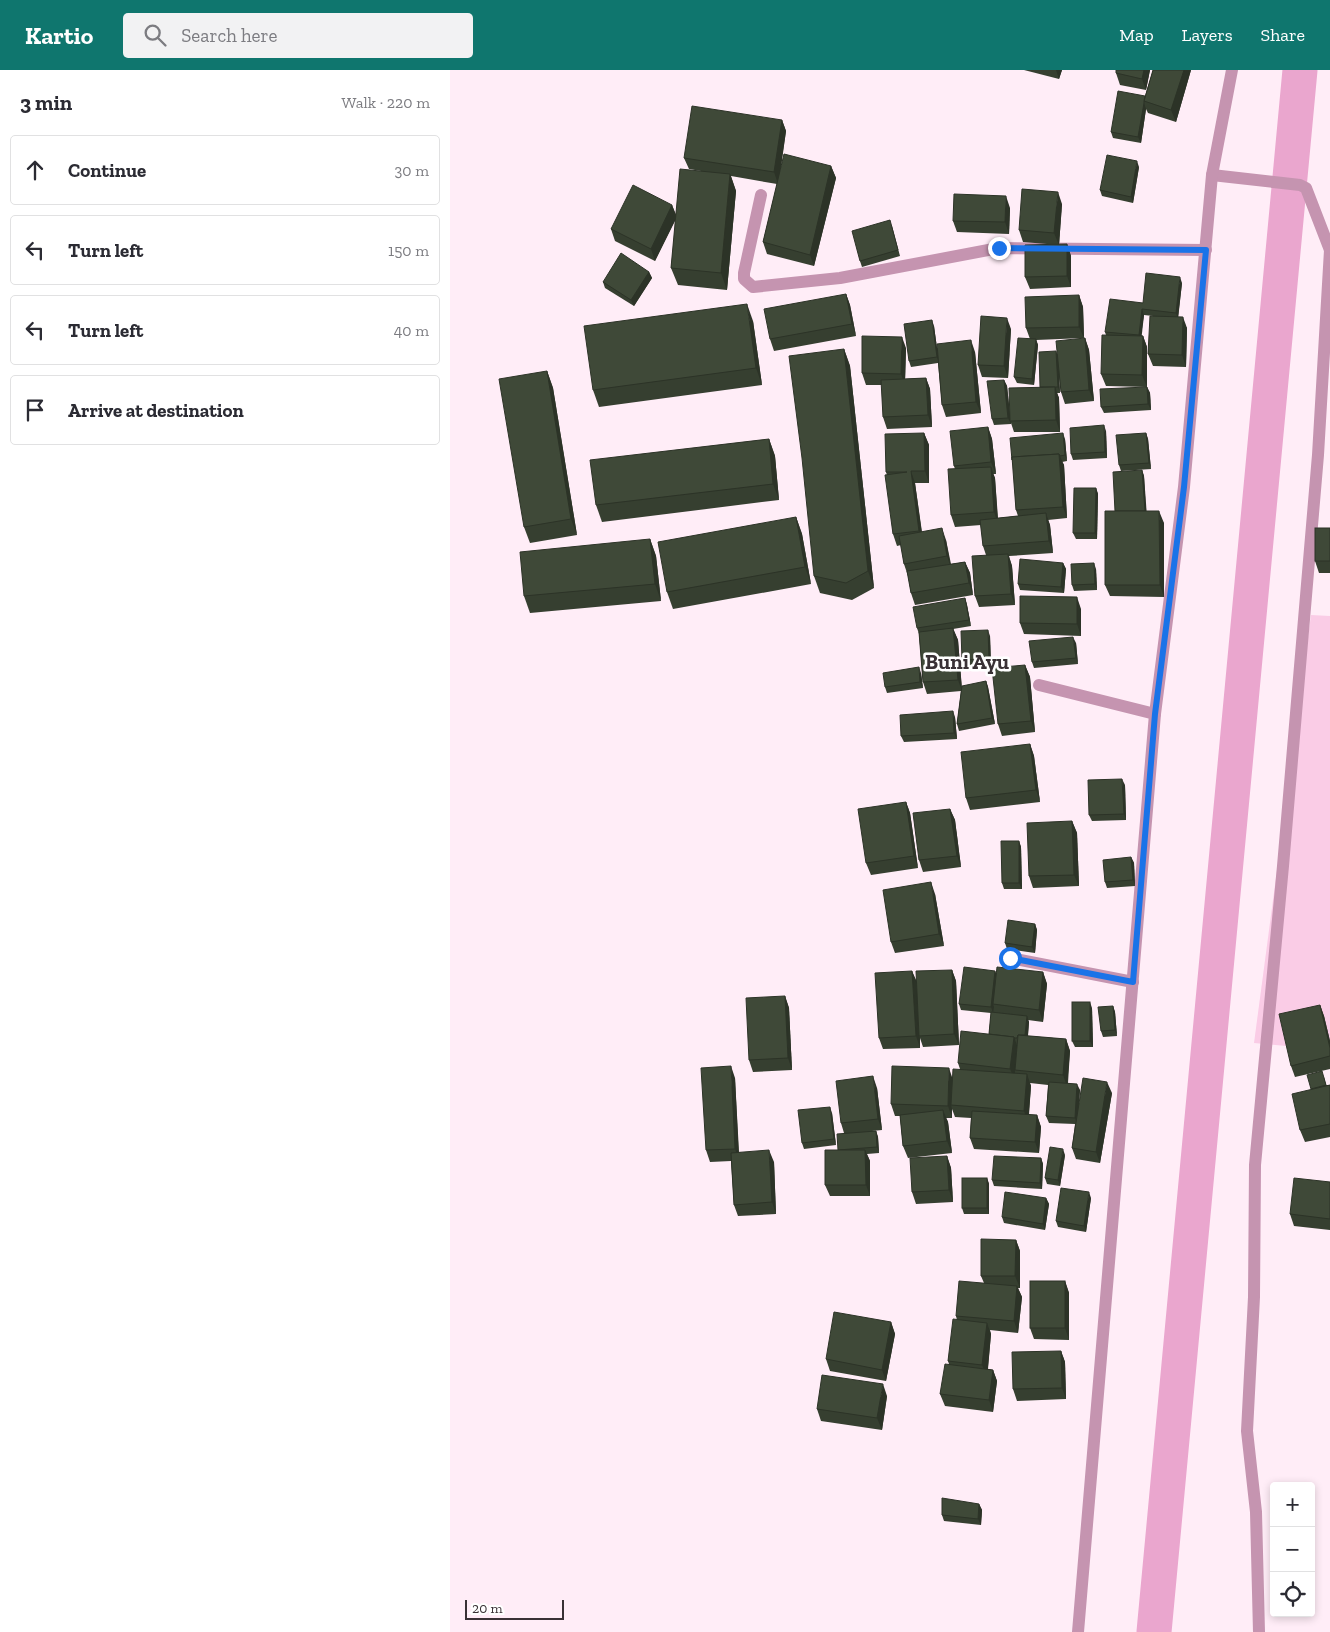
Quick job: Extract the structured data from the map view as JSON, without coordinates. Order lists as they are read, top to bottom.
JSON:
{
  "districts": ["Buni Ayu"],
  "scale_bar": "20 m",
  "page": {
    "header": "Kartio",
    "search": "Search here",
    "nav": ["Map", "Layers", "Share"],
    "heading": ["3 min", "Walk · 220 m"],
    "list": [
      ["Continue", "30 m"],
      ["Turn left", "150 m"],
      ["Turn left", "40 m"],
      "Arrive at destination"
    ],
    "map_buttons": ["+", "−"],
    "scale": "20 m"
  }
}
